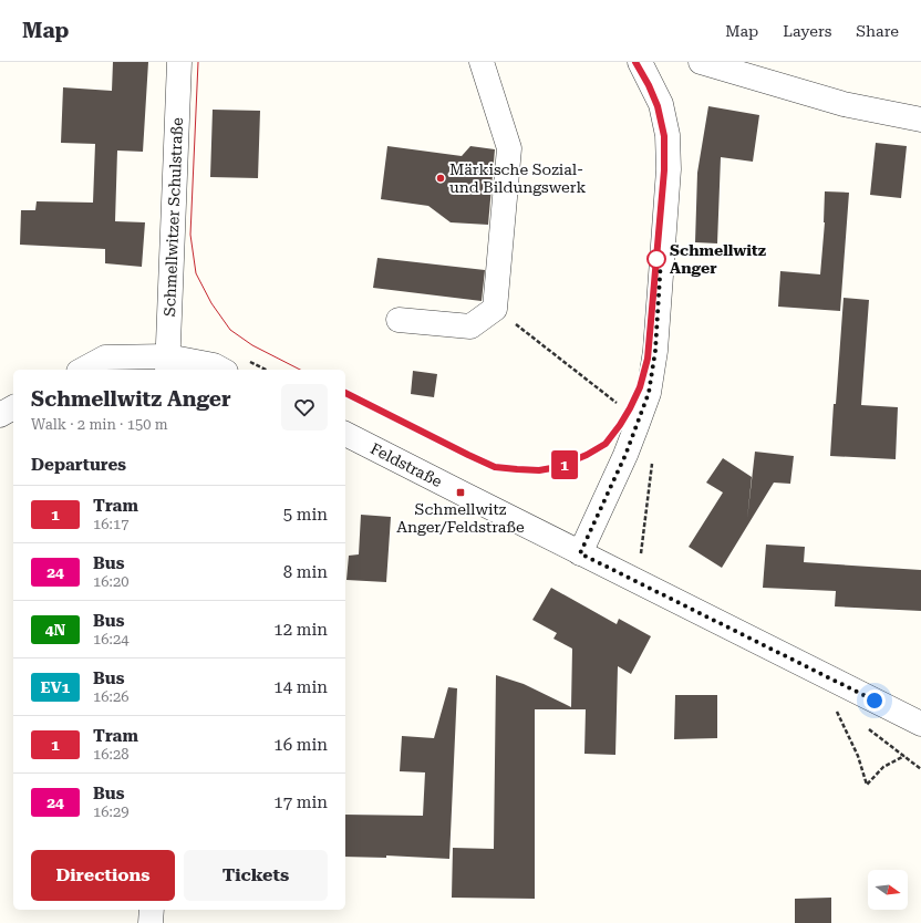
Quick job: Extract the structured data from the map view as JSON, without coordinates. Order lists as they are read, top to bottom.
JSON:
{
  "streets": {
    "street": ["Schmellwitzer Schulstraße", "Feldstraße"]
  },
  "places": {
    "other": ["Märkische Sozial- und Bildungswerk", "Schmellwitz Anger"],
    "transit": ["Schmellwitz Anger/Feldstraße"]
  },
  "lines": ["tram line 1"],
  "north": "right",
  "page": {
    "header": "Map",
    "nav": ["Map", "Layers", "Share"],
    "on_map": "1",
    "heading": [
      ["Schmellwitz Anger", "Walk · 2 min · 150 m"],
      "Departures"
    ],
    "list": [
      {
        "mark": "1",
        "name": "Tram",
        "note": "16:17",
        "value": "5 min"
      },
      {
        "mark": "24",
        "name": "Bus",
        "note": "16:20",
        "value": "8 min"
      },
      {
        "mark": "4N",
        "name": "Bus",
        "note": "16:24",
        "value": "12 min"
      },
      {
        "mark": "EV1",
        "name": "Bus",
        "note": "16:26",
        "value": "14 min"
      },
      {
        "mark": "1",
        "name": "Tram",
        "note": "16:28",
        "value": "16 min"
      },
      {
        "mark": "24",
        "name": "Bus",
        "note": "16:29",
        "value": "17 min"
      }
    ],
    "buttons": ["Directions", "Tickets"]
  }
}
